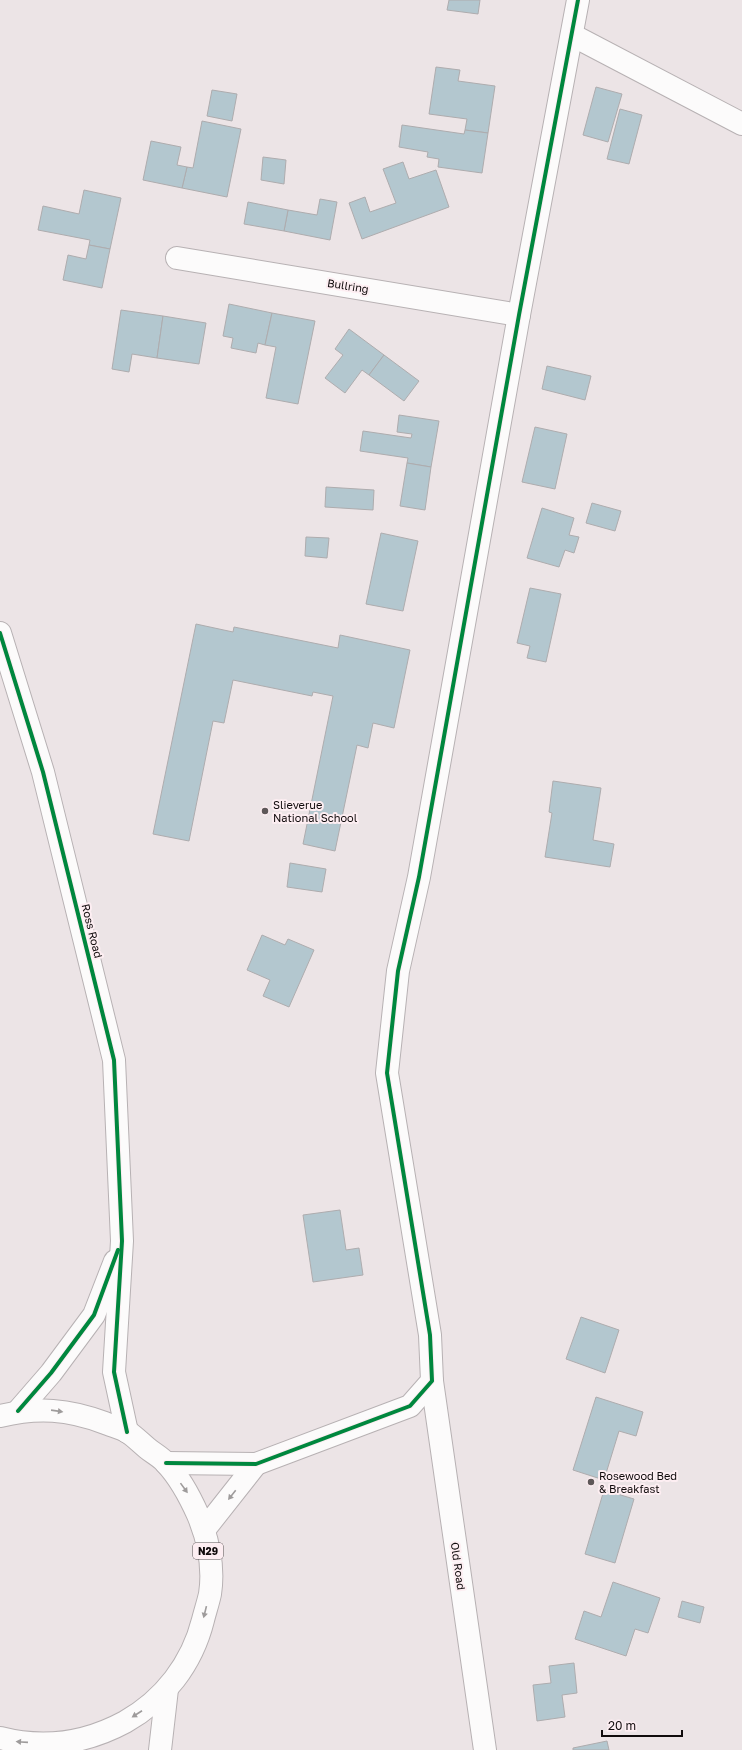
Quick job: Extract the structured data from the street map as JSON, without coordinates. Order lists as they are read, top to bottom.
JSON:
{
  "streets": {
    "main road": [
      "Bullring",
      "Ross Road",
      "N29",
      "Old Road"
    ]
  },
  "crossings": [
    ["Bullring", "Old Road"],
    ["Ross Road", "N29"]
  ],
  "places": ["Slieverue National School", "Rosewood Bed & Breakfast"],
  "scale_bar": "20 m"
}
